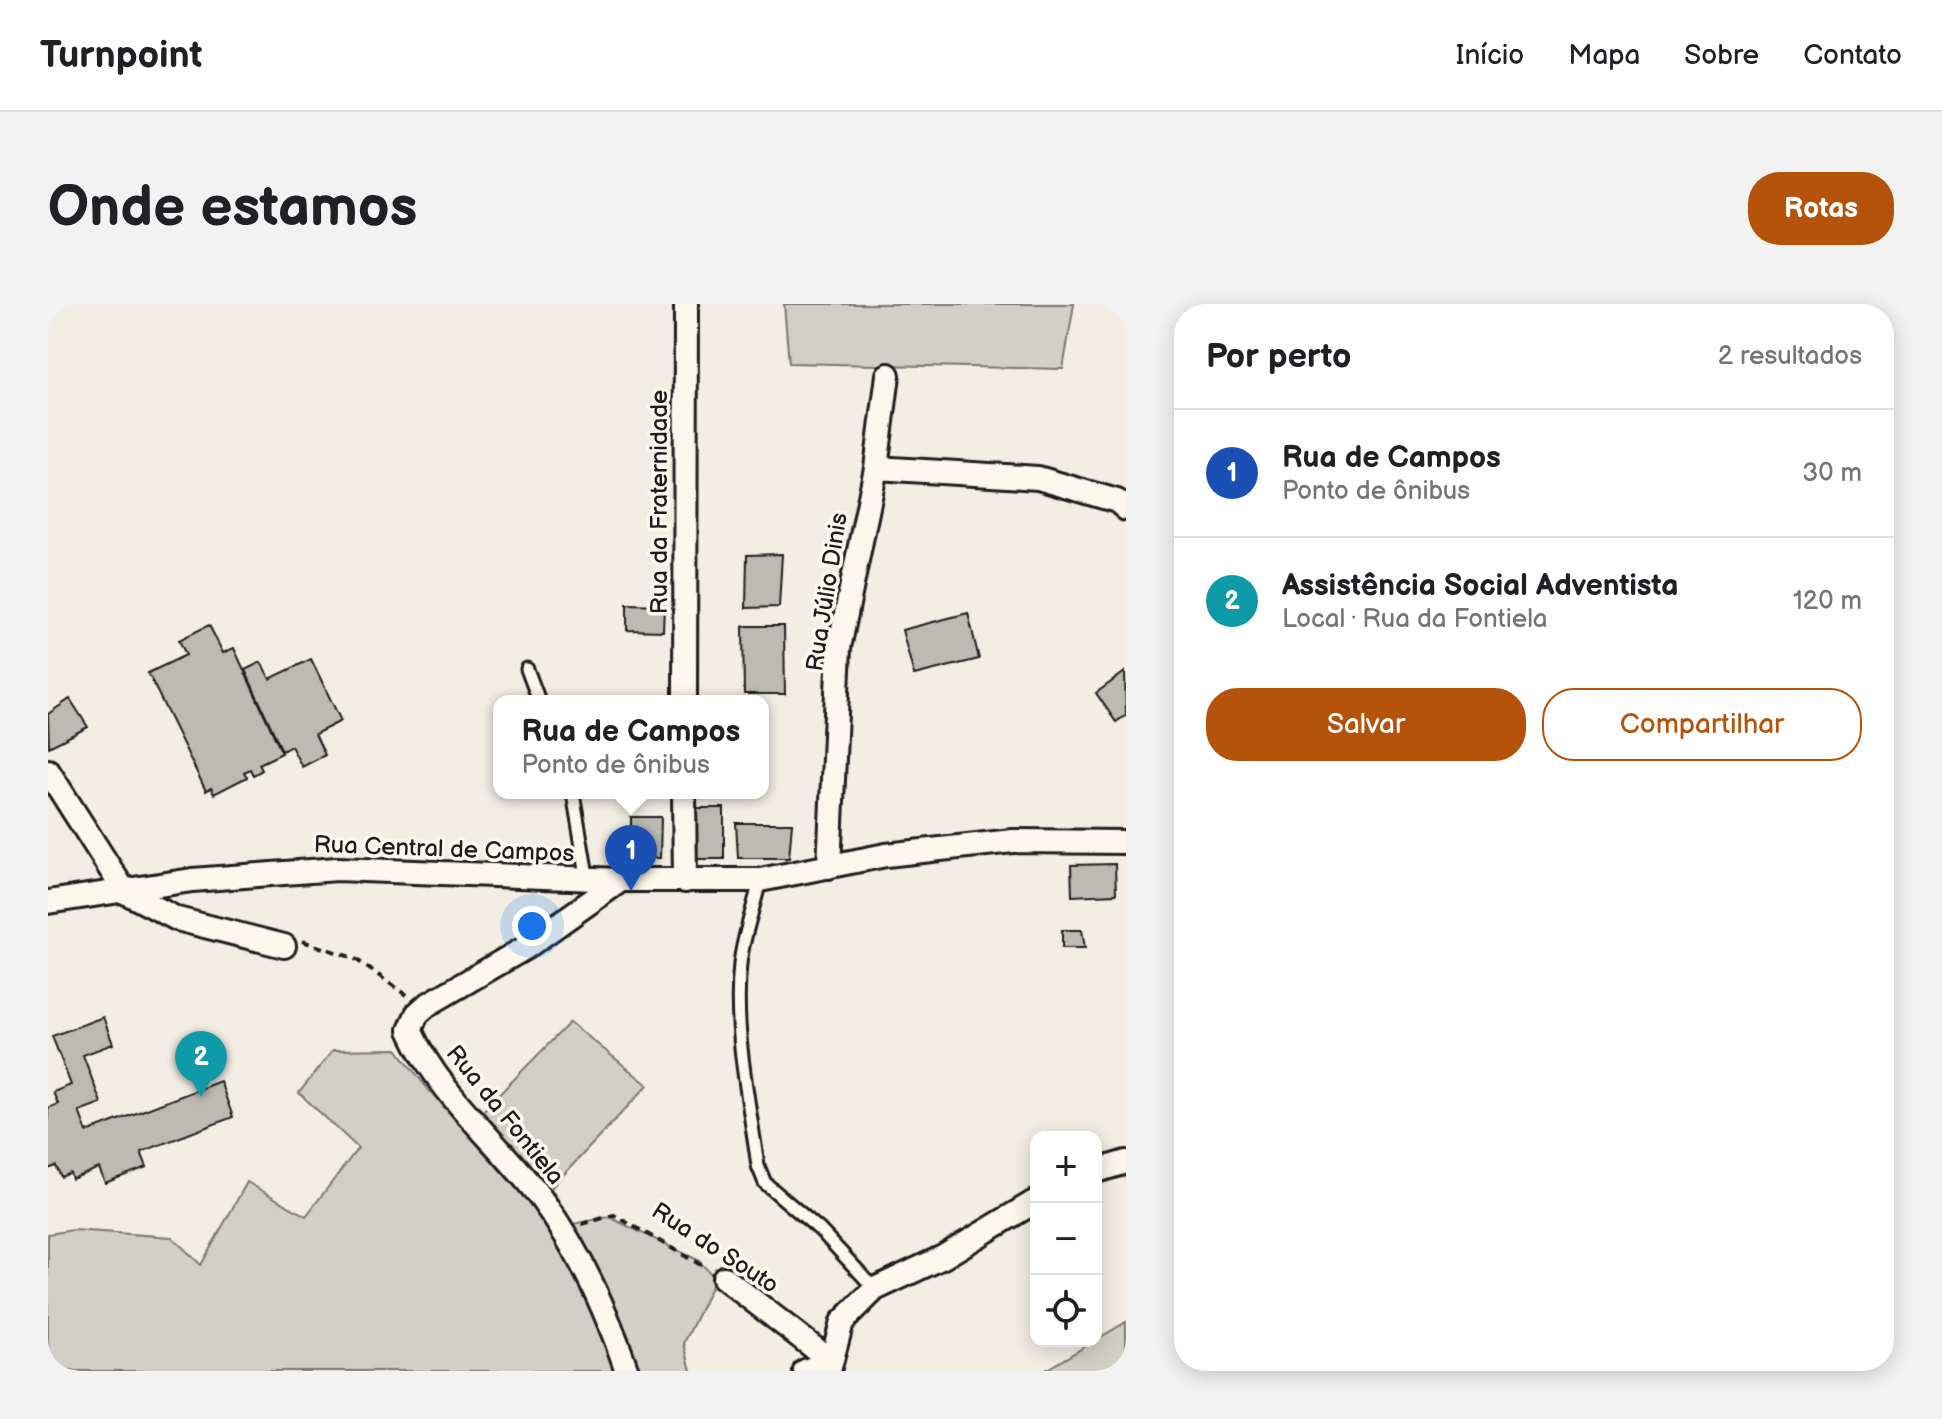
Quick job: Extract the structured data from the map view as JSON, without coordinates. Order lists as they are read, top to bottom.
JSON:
{
  "streets": {
    "street": [
      "Rua da Fraternidade",
      "Rua Júlio Dinis",
      "Rua Central de Campos",
      "Rua da Fontiela",
      "Rua do Souto"
    ]
  },
  "crossings": [
    ["Rua Júlio Dinis", "Rua Central de Campos"],
    ["Rua da Fontiela", "Rua do Souto"]
  ],
  "page": {
    "header": "Turnpoint",
    "nav": [
      "Início",
      "Mapa",
      "Sobre",
      "Contato"
    ],
    "buttons": [
      "Rotas",
      ["Salvar", "Compartilhar"]
    ],
    "title": "Onde estamos",
    "heading": ["Por perto", "2 resultados"],
    "list": [
      {
        "mark": "1",
        "name": "Rua de Campos",
        "note": "Ponto de ônibus",
        "value": "30 m"
      },
      {
        "mark": "2",
        "name": "Assistência Social Adventista",
        "note": "Local · Rua da Fontiela",
        "value": "120 m"
      }
    ],
    "popup": ["Rua de Campos", "Ponto de ônibus"],
    "pins": ["1", "2"],
    "map_buttons": ["+", "−"]
  }
}
